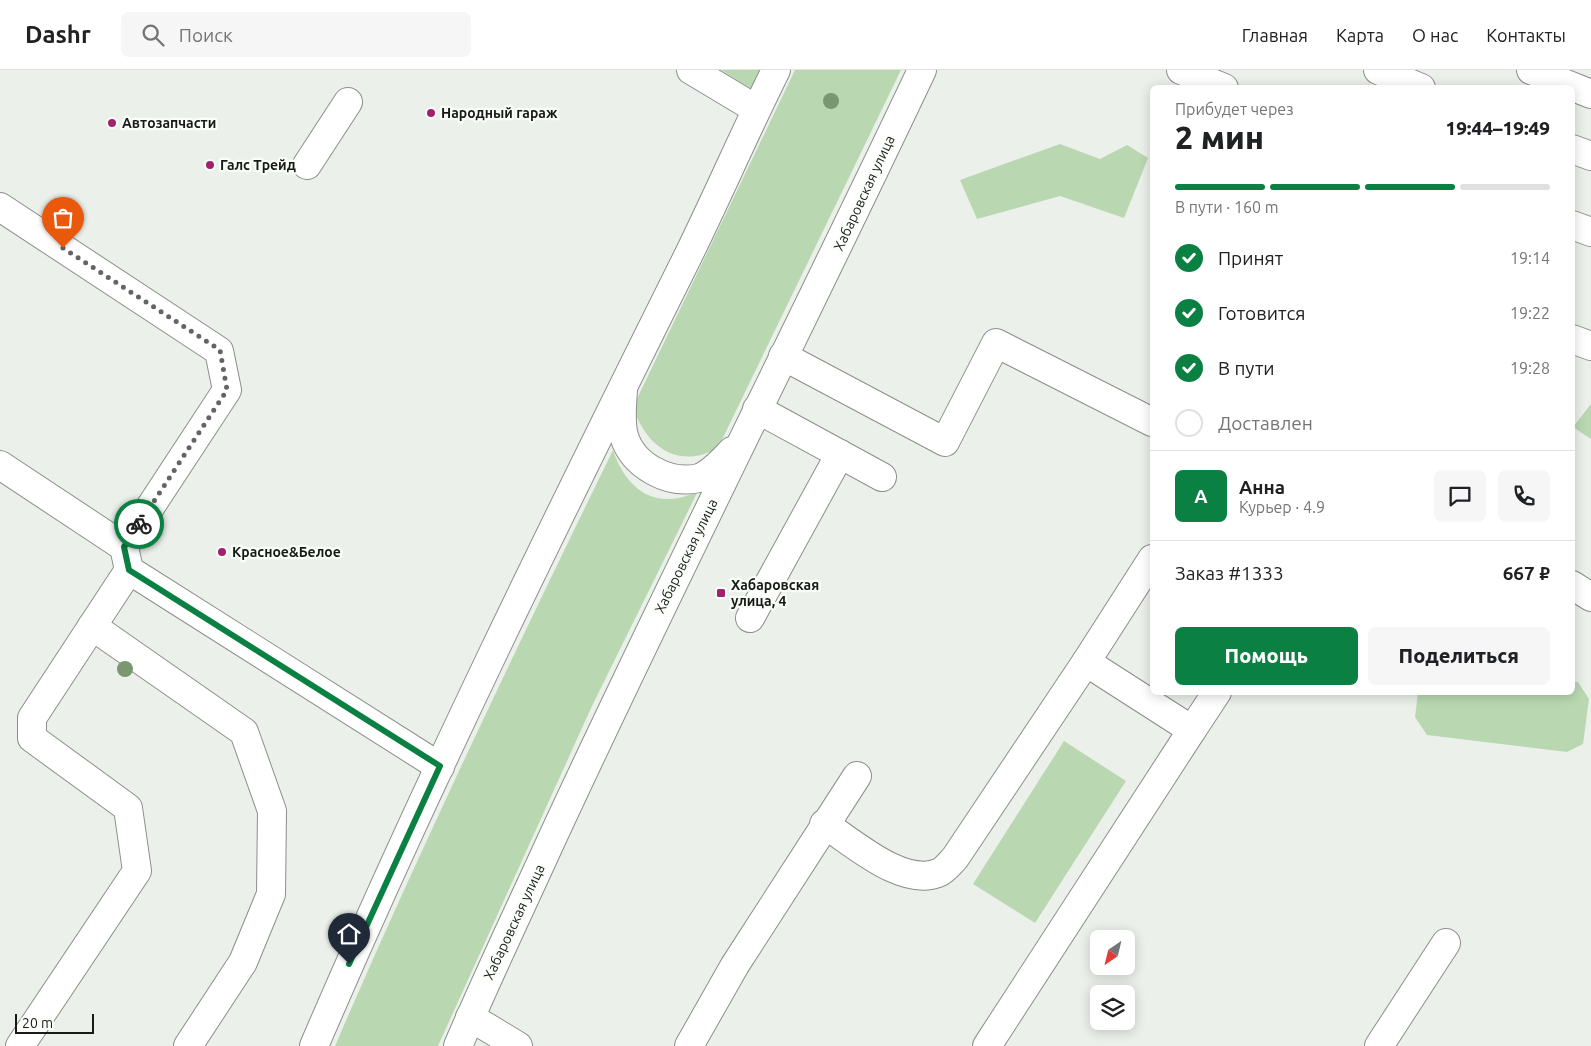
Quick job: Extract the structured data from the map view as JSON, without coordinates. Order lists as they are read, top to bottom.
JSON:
{
  "streets": {
    "main road": ["Хабаровская улица"]
  },
  "places": {
    "other": [
      "Народный гараж",
      "Автозапчасти",
      "Галс Трейд",
      "Красное&Белое"
    ],
    "transit": ["Хабаровская улица, 4"]
  },
  "scale_bar": "20 m",
  "north": "bottom left",
  "page": {
    "header": "Dashr",
    "search": "Поиск",
    "nav": [
      "Главная",
      "Карта",
      "О нас",
      "Контакты"
    ],
    "heading": ["2 мин", "Прибудет через", "19:44–19:49"],
    "panel": [
      "Анна",
      "Курьер · 4.9",
      "Заказ #1333",
      "667 ₽"
    ],
    "bar": "В пути · 160 m",
    "list": [
      ["Принят", "19:14"],
      ["Готовится", "19:22"],
      ["В пути", "19:28"],
      "Доставлен"
    ],
    "round": "А",
    "buttons": ["Помощь", "Поделиться"],
    "scale": "20 m"
  }
}
